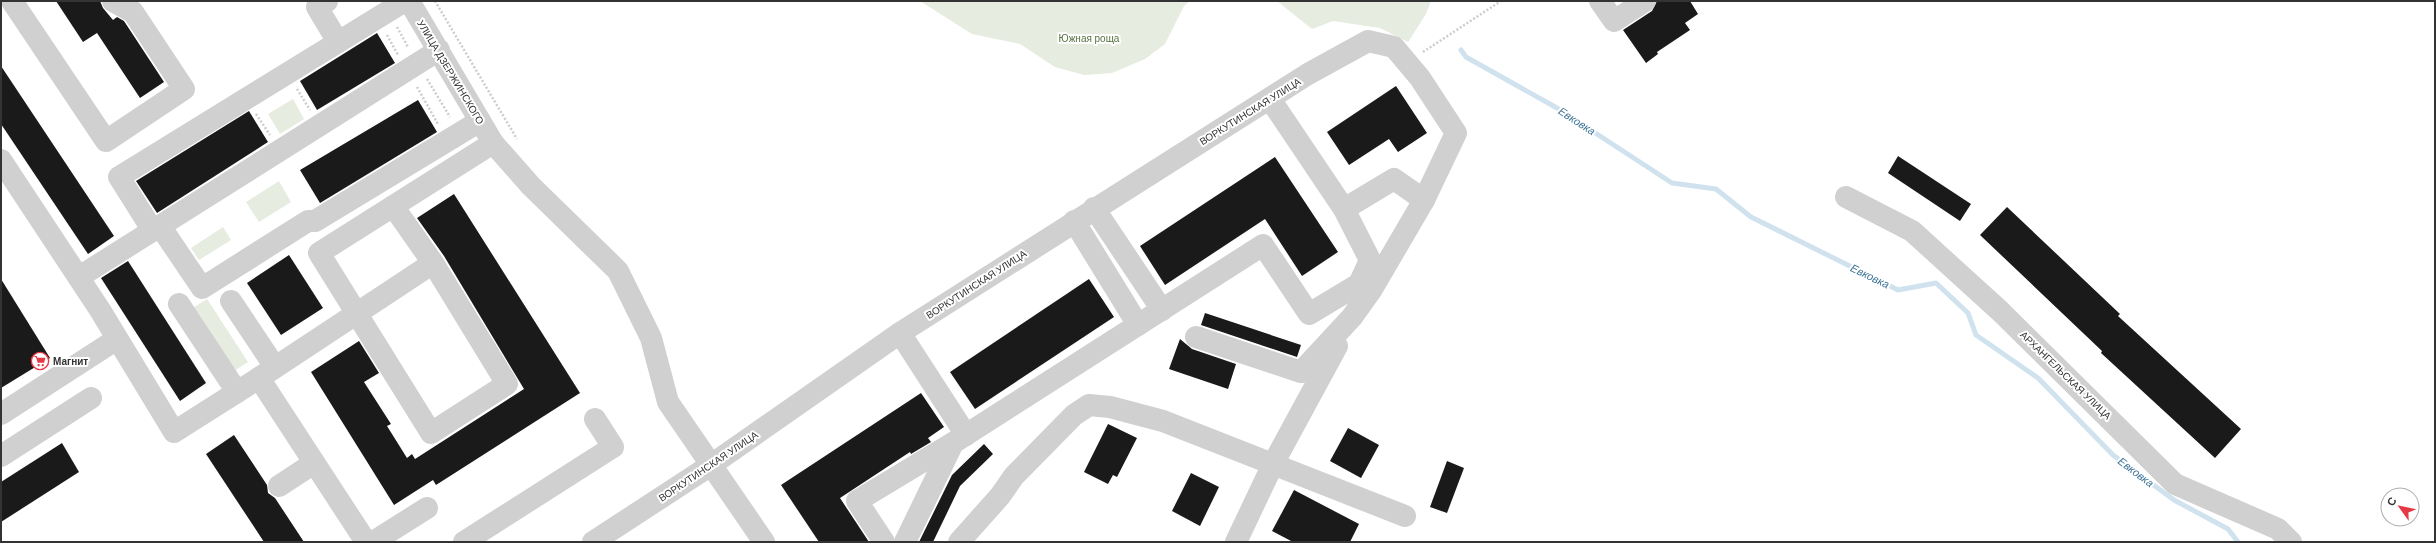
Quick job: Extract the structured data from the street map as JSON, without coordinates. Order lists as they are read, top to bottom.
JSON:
{
  "streets": {
    "street": ["УЛИЦА ДЗЕРЖИНСКОГО", "ВОРКУТИНСКАЯ УЛИЦА", "АРХАНГЕЛЬСКАЯ УЛИЦА"]
  },
  "crossings": [
    ["УЛИЦА ДЗЕРЖИНСКОГО", "ВОРКУТИНСКАЯ УЛИЦА"]
  ],
  "water": ["Евковка"],
  "parks": ["Южная роща"],
  "places": {
    "supermarket": ["Магнит"]
  },
  "north": "top left"
}
